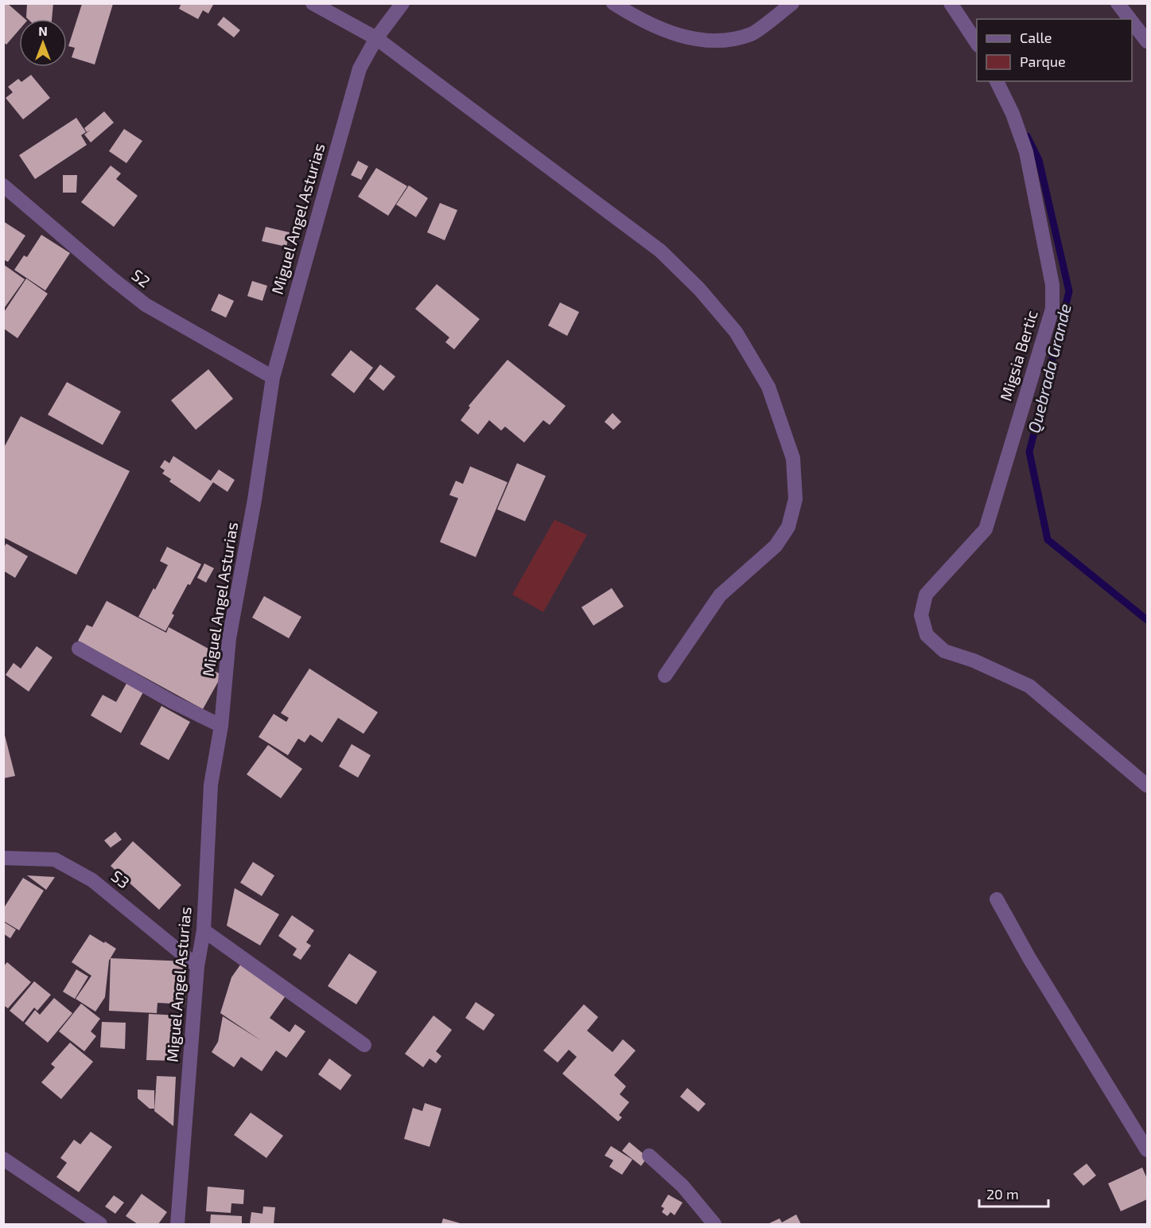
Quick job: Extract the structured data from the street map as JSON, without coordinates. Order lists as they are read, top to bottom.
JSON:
{
  "streets": {
    "street": [
      "Miguel Angel Asturias",
      "S2",
      "Migsia Bertic",
      "S3"
    ]
  },
  "crossings": [
    ["Miguel Angel Asturias", "S2"],
    ["Miguel Angel Asturias", "S3"]
  ],
  "water": ["Quebrada Grande"],
  "legend": ["Calle", "Parque"],
  "scale_bar": "20 m",
  "north": "top"
}
